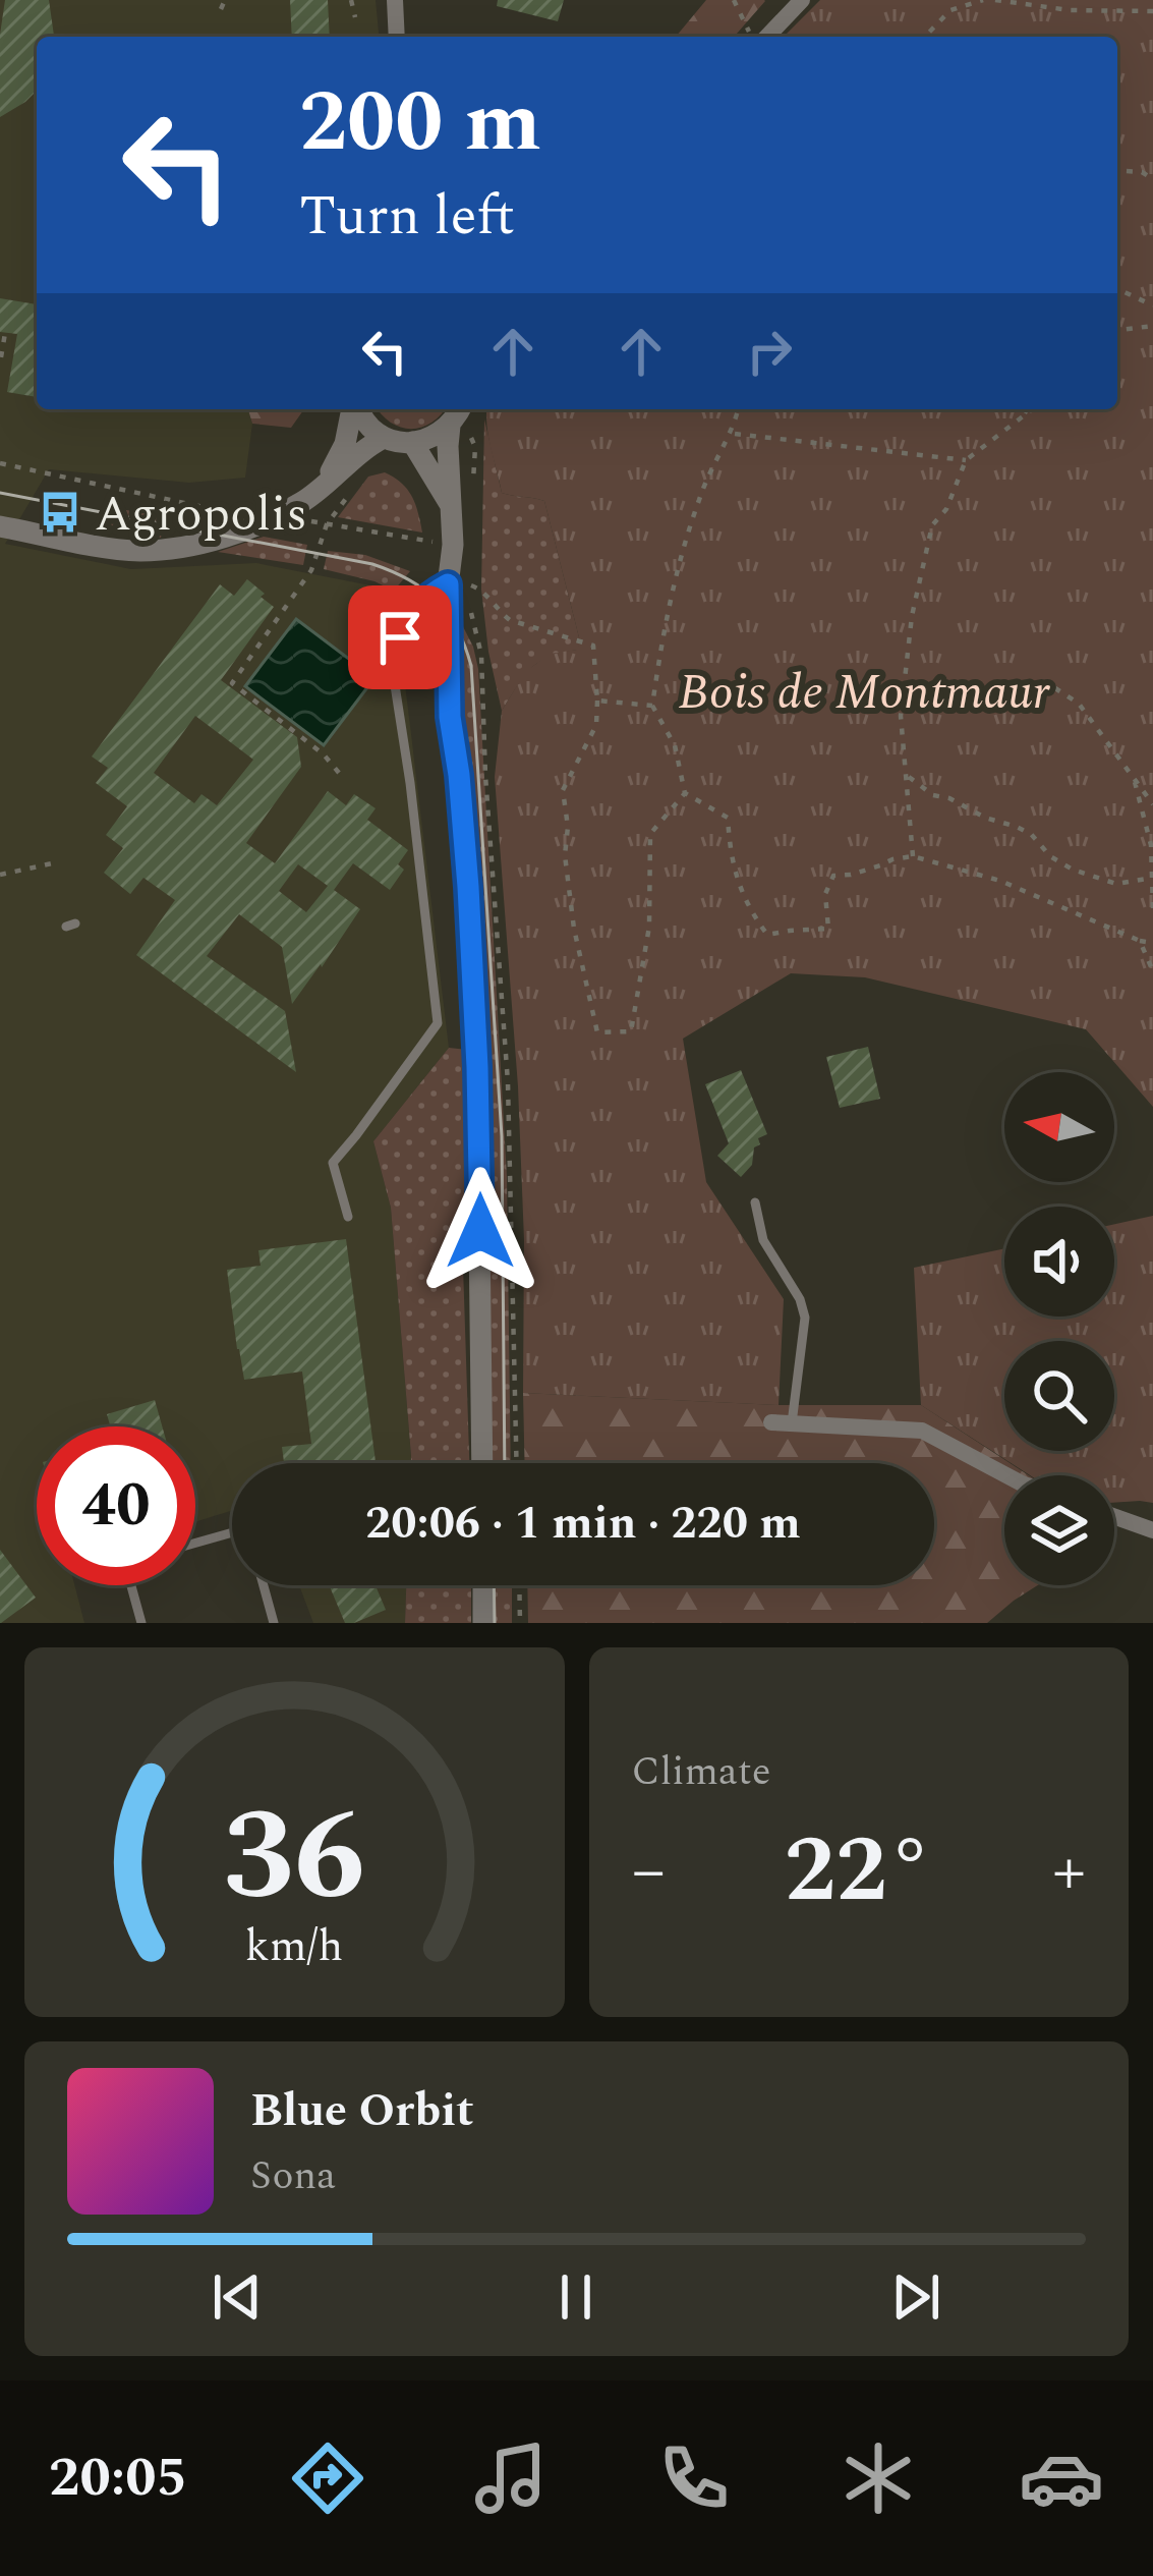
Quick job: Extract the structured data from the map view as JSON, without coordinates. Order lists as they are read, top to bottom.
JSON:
{
  "parks": ["Bois de Montmaur"],
  "places": {
    "bus stop": ["Agropolis"]
  },
  "north": "left",
  "page": {
    "turn": ["200 m", "Turn left"],
    "limit": "40",
    "trip": "20:06 · 1 min · 220 m",
    "tile": "Climate",
    "heat": ["−", "22°", "+"],
    "song": ["Blue Orbit", "Sona"],
    "tabs": "20:05",
    "gauge": ["36", "km/h"]
  }
}
